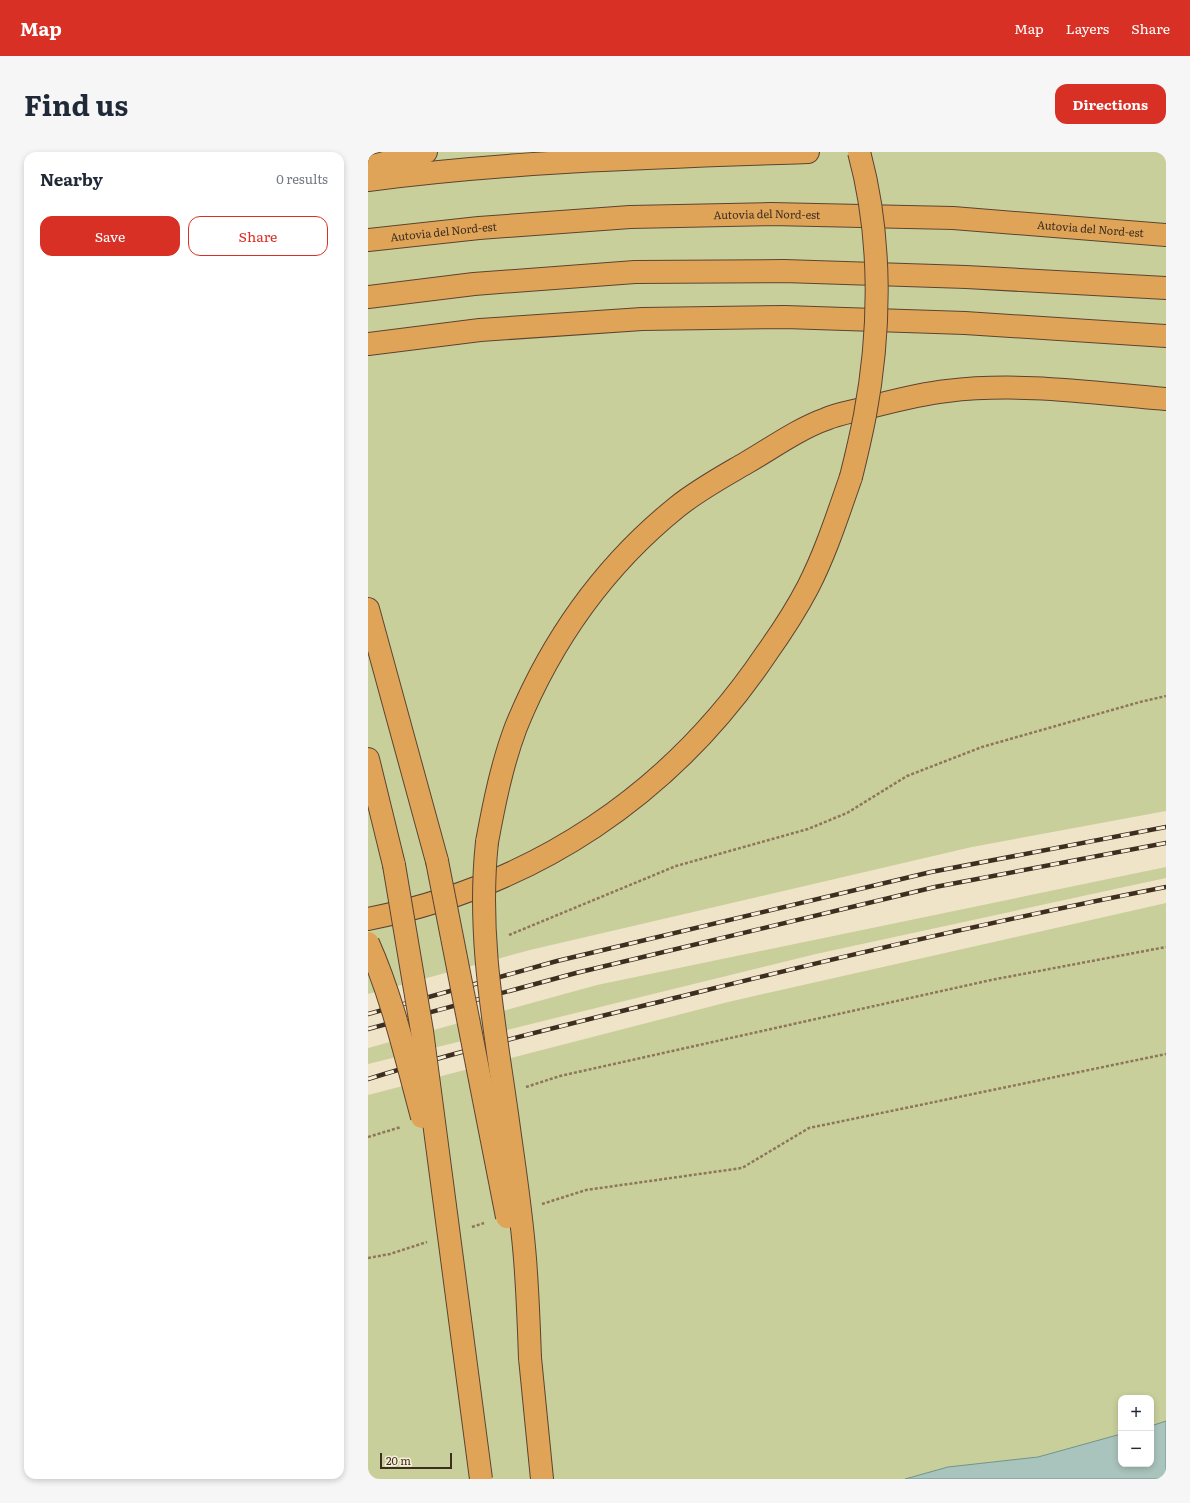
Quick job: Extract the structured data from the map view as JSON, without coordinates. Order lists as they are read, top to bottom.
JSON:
{
  "streets": {
    "highway": ["Autovia del Nord-est"]
  },
  "scale_bar": "20 m",
  "page": {
    "header": "Map",
    "nav": ["Map", "Layers", "Share"],
    "title": "Find us",
    "buttons": [
      "Directions",
      ["Save", "Share"]
    ],
    "heading": ["Nearby", "0 results"],
    "map_buttons": ["+", "−"],
    "scale": "20 m"
  }
}
